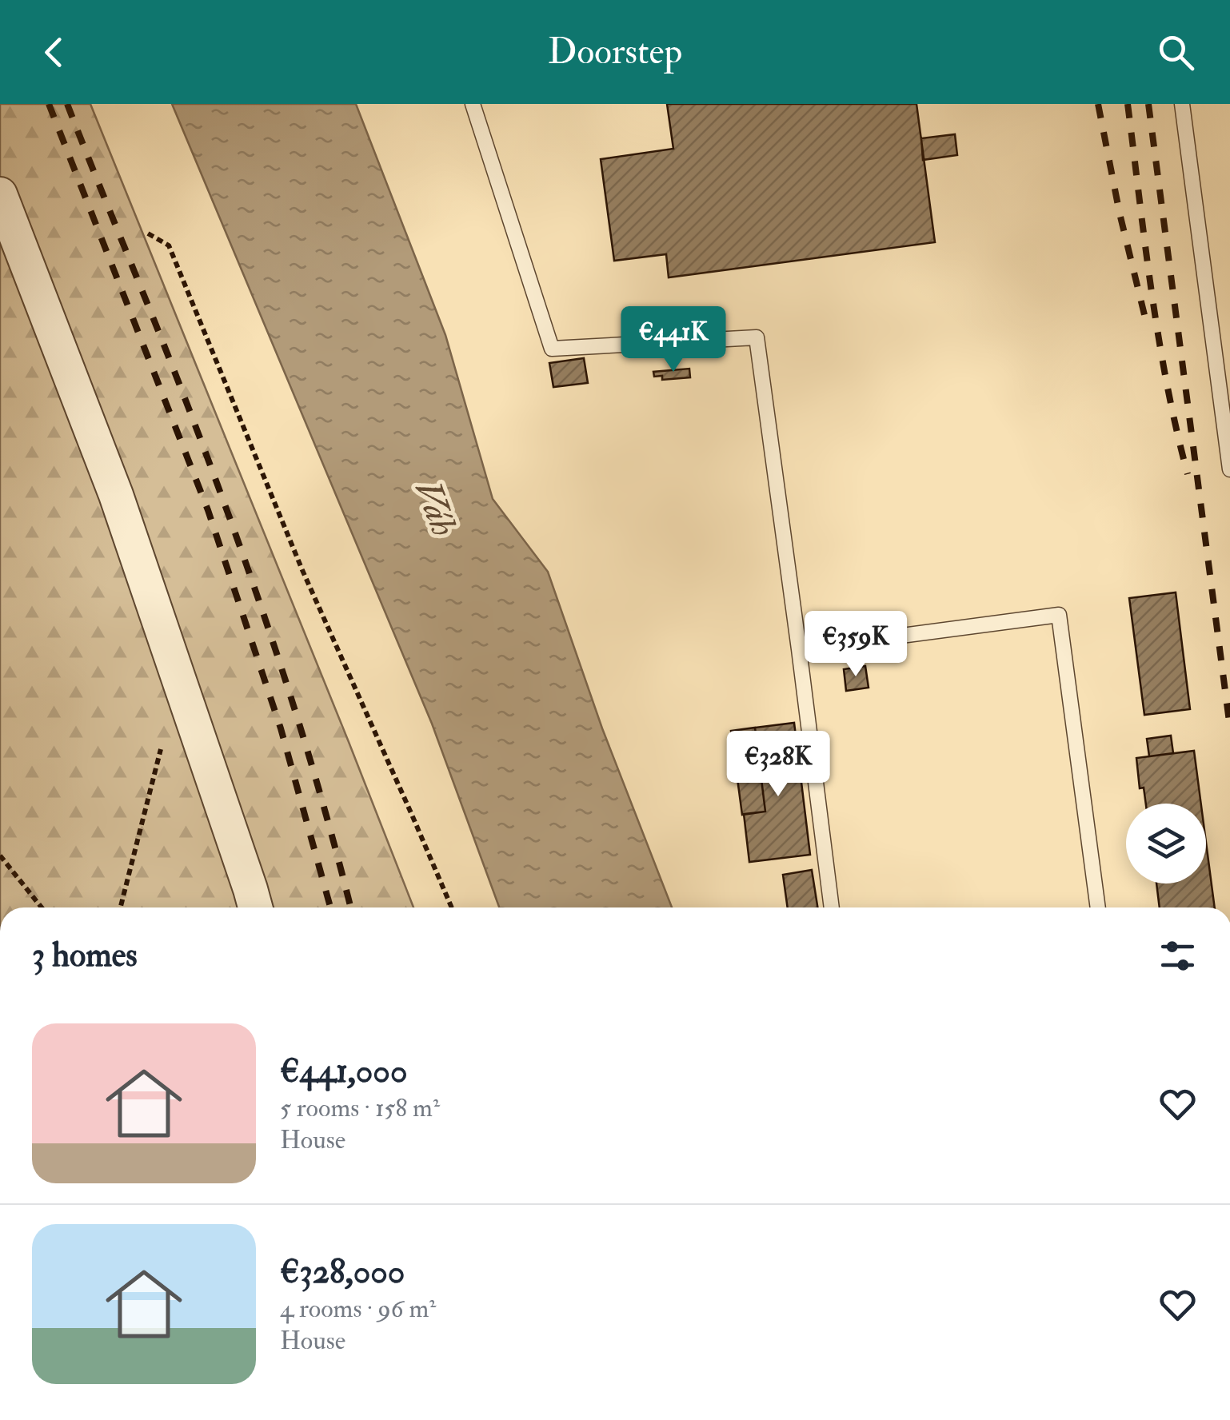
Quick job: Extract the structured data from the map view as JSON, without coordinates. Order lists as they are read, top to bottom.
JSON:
{
  "water": ["Váh"],
  "page": {
    "header": "Doorstep",
    "price": ["€441K", "€359K", "€328K"],
    "heading": "3 homes",
    "list": [
      {
        "name": "€441,000",
        "note": "5 rooms · 158 m² · House"
      },
      {
        "name": "€328,000",
        "note": "4 rooms · 96 m² · House"
      }
    ]
  }
}
